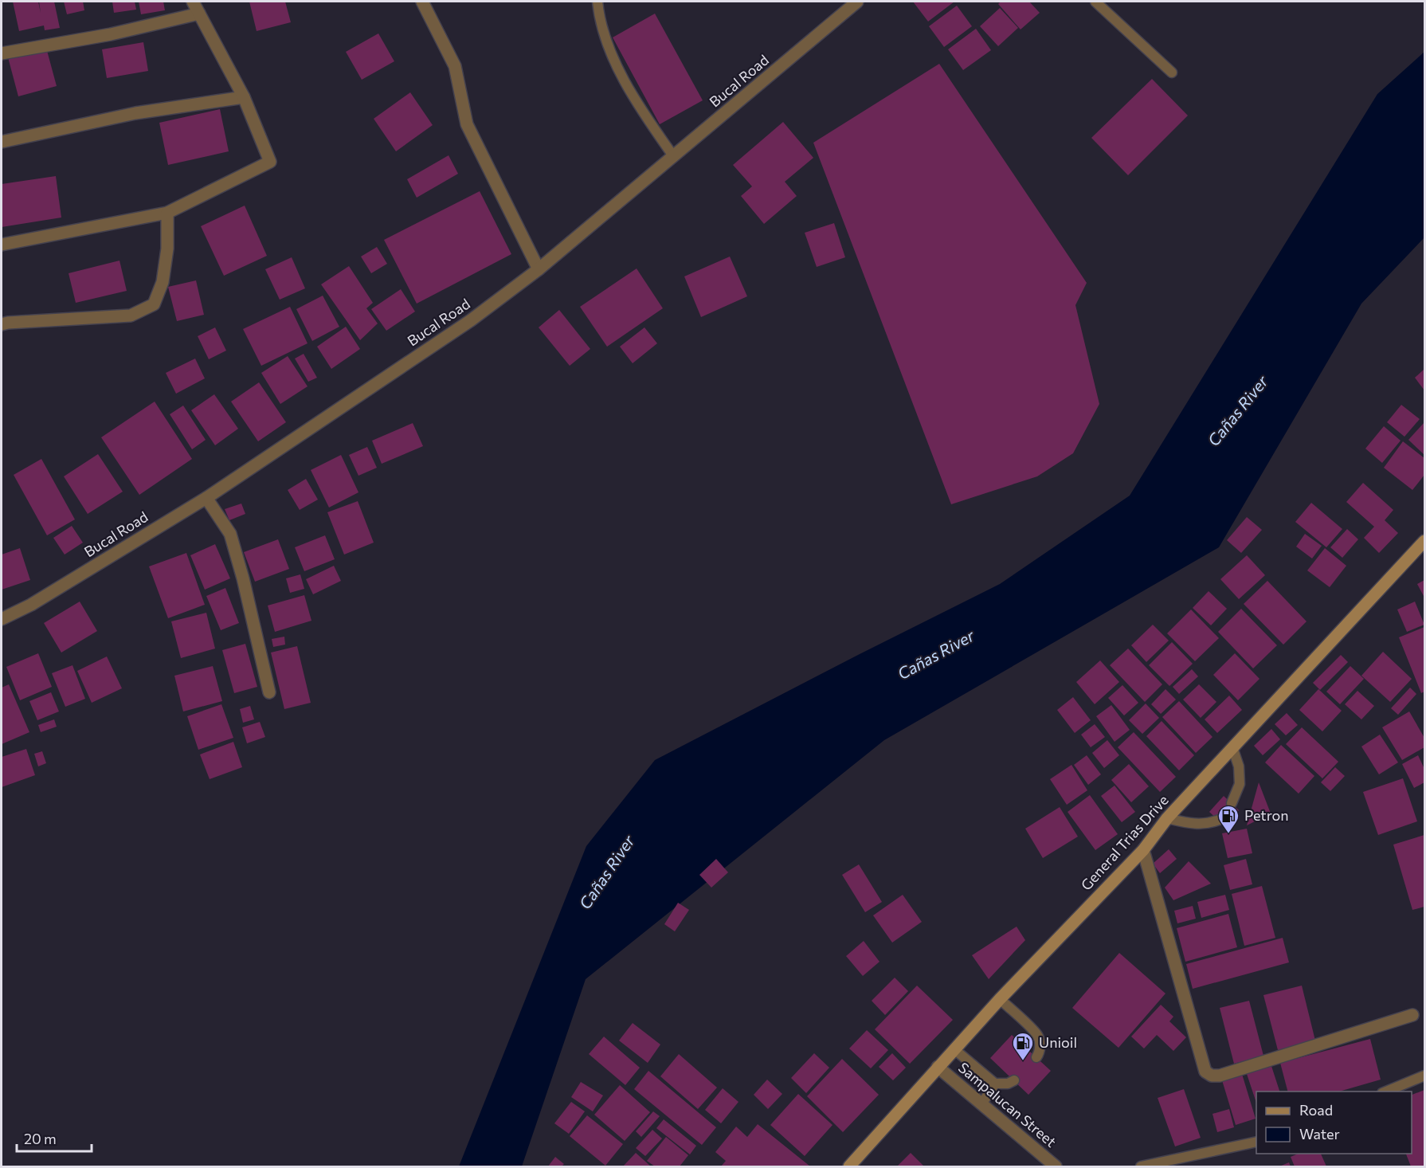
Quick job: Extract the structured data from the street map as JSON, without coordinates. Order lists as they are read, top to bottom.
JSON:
{
  "streets": {
    "main road": ["General Trias Drive"],
    "street": ["Bucal Road", "Sampalucan Street"]
  },
  "crossings": [
    ["General Trias Drive", "Sampalucan Street"]
  ],
  "water": ["Cañas River"],
  "places": {
    "fuel station": ["Petron", "Unioil"]
  },
  "legend": ["Road", "Water"],
  "scale_bar": "20 m"
}
